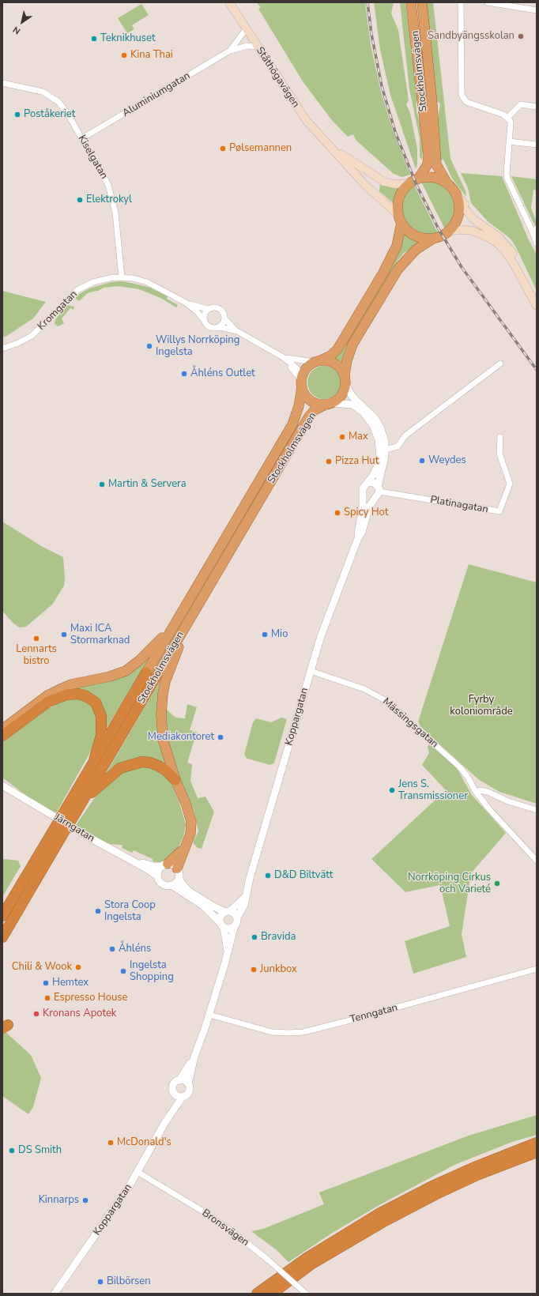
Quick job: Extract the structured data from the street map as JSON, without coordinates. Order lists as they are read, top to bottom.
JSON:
{
  "streets": {
    "highway": ["Stockholmsvägen"],
    "main road": ["Ståthögavägen"],
    "street": [
      "Aluminiumgatan",
      "Kiselgatan",
      "Kromgatan",
      "Platinagatan",
      "Koppargatan",
      "Mässingsgatan",
      "Järngatan",
      "Tenngatan",
      "Bronsvägen"
    ]
  },
  "crossings": [
    ["Stockholmsvägen", "Ståthögavägen"],
    ["Stockholmsvägen", "Koppargatan"],
    ["Ståthögavägen", "Aluminiumgatan"],
    ["Aluminiumgatan", "Kiselgatan"],
    ["Kiselgatan", "Kromgatan"],
    ["Platinagatan", "Koppargatan"],
    ["Koppargatan", "Mässingsgatan"],
    ["Koppargatan", "Bronsvägen"]
  ],
  "parks": ["Fyrby koloniområde"],
  "places": [
    "Sandbyängsskolan",
    "Teknikhuset",
    "Kina Thai",
    "Poståkeriet",
    "Pølsemannen",
    "Elektrokyl",
    "Willys Norrköping Ingelsta",
    "Åhléns Outlet",
    "Max",
    "Weydes",
    "Pizza Hut",
    "Martin & Servera",
    "Spicy Hot",
    "Maxi ICA Stormarknad",
    "Mio",
    "Lennarts bistro",
    "Mediakontoret",
    "Jens S. Transmissioner",
    "D&D Biltvätt",
    "Norrköping Cirkus och Varieté",
    "Stora Coop Ingelsta",
    "Bravida",
    "Åhléns",
    "Chili & Wook",
    "Junkbox",
    "Ingelsta Shopping",
    "Hemtex",
    "Espresso House",
    "Kronans Apotek",
    "McDonald's",
    "DS Smith",
    "Kinnarps",
    "Bilbörsen"
  ],
  "north": "bottom left"
}
